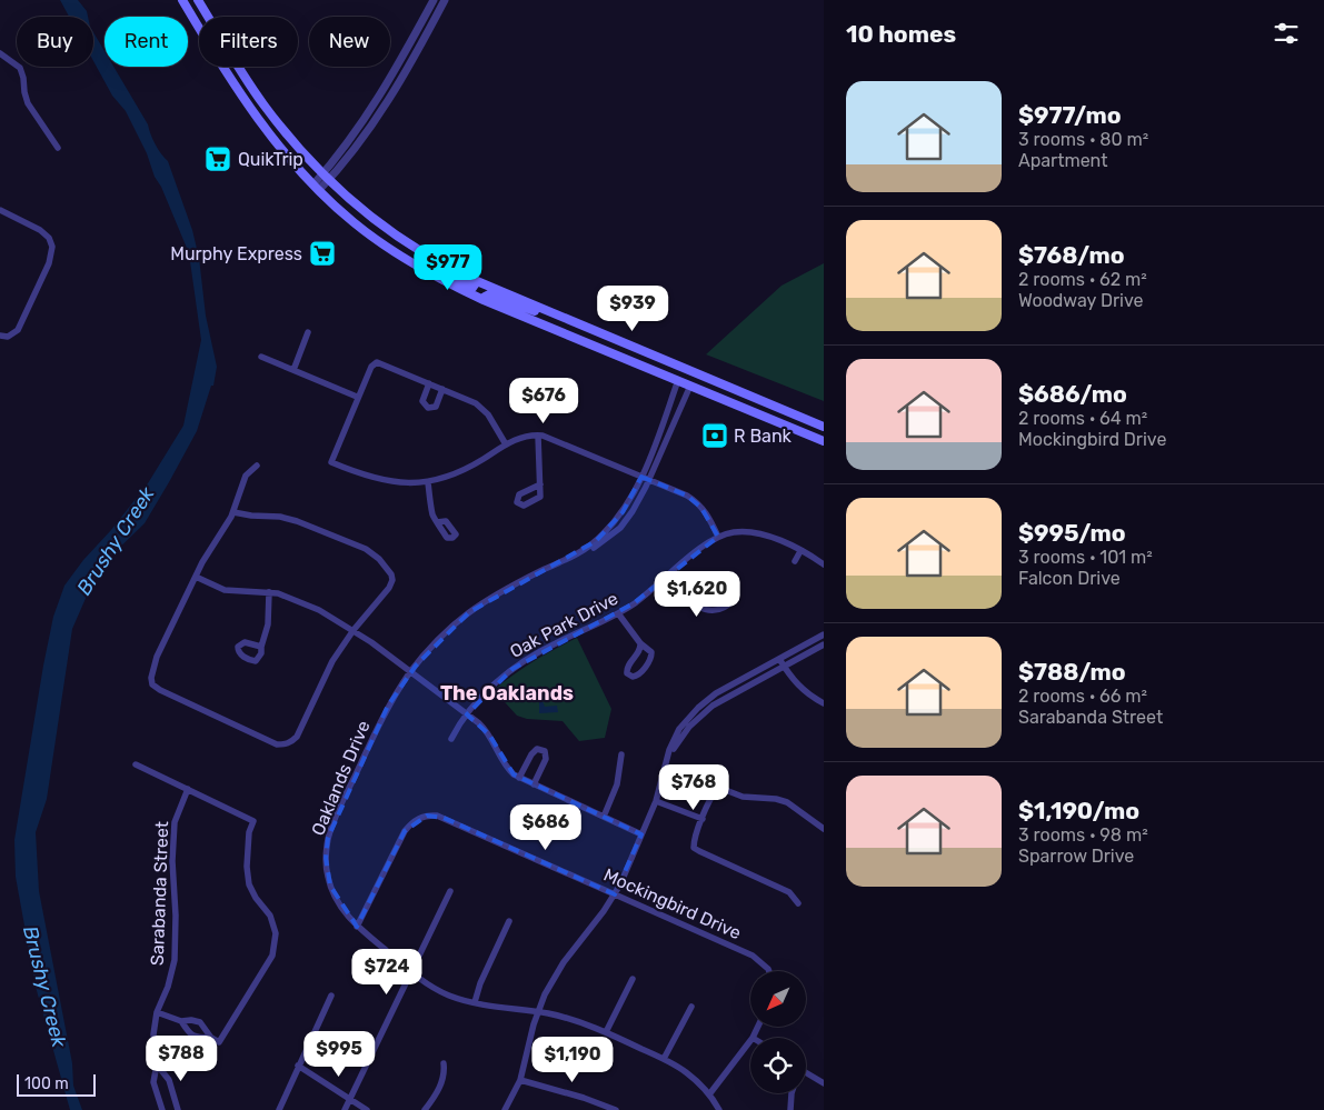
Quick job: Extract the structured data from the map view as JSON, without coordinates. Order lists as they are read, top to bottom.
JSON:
{
  "streets": {
    "street": [
      "Oak Park Drive",
      "Oaklands Drive",
      "Sarabanda Street",
      "Mockingbird Drive"
    ]
  },
  "crossings": [
    ["Oaklands Drive", "Mockingbird Drive"]
  ],
  "districts": ["The Oaklands"],
  "water": ["Brushy Creek"],
  "places": {
    "supermarket": ["QuikTrip", "Murphy Express"],
    "bank": ["R Bank"]
  },
  "scale_bar": "100 m",
  "north": "bottom left",
  "page": {
    "heading": "10 homes",
    "chip": [
      "Buy",
      "Rent",
      "Filters",
      "New"
    ],
    "list": [
      {
        "name": "$977/mo",
        "note": "3 rooms · 80 m² · Apartment"
      },
      {
        "name": "$768/mo",
        "note": "2 rooms · 62 m² · Woodway Drive"
      },
      {
        "name": "$686/mo",
        "note": "2 rooms · 64 m² · Mockingbird Drive"
      },
      {
        "name": "$995/mo",
        "note": "3 rooms · 101 m² · Falcon Drive"
      },
      {
        "name": "$788/mo",
        "note": "2 rooms · 66 m² · Sarabanda Street"
      },
      {
        "name": "$1,190/mo",
        "note": "3 rooms · 98 m² · Sparrow Drive"
      }
    ],
    "price": [
      "$977",
      "$939",
      "$676",
      "$1,620",
      "$768",
      "$686",
      "$724",
      "$995",
      "$788",
      "$1,190"
    ],
    "scale": "100 m"
  }
}
